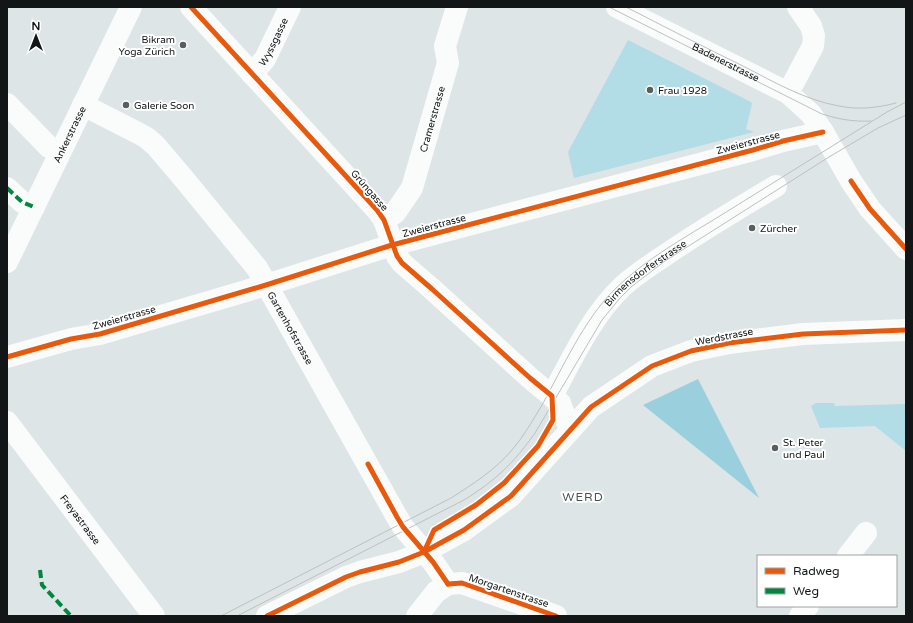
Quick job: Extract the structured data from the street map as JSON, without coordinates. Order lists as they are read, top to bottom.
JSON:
{
  "streets": {
    "street": [
      "Wyssgasse",
      "Badenerstrasse",
      "Cramerstrasse",
      "Ankerstrasse",
      "Zweierstrasse",
      "Grüngasse",
      "Birmensdorferstrasse",
      "Gartenhofstrasse",
      "Werdstrasse",
      "Freyastrasse",
      "Morgartenstrasse"
    ]
  },
  "crossings": [
    ["Wyssgasse", "Grüngasse"],
    ["Badenerstrasse", "Zweierstrasse"],
    ["Cramerstrasse", "Grüngasse"],
    ["Ankerstrasse", "Gartenhofstrasse"],
    ["Zweierstrasse", "Grüngasse"],
    ["Zweierstrasse", "Gartenhofstrasse"],
    ["Grüngasse", "Birmensdorferstrasse"],
    ["Grüngasse", "Werdstrasse"]
  ],
  "districts": ["WERD"],
  "places": [
    "Bikram Yoga Zürich",
    "Frau 1928",
    "Galerie Soon",
    "Zürcher",
    "St. Peter und Paul"
  ],
  "legend": ["Radweg", "Weg"],
  "north": "top"
}
